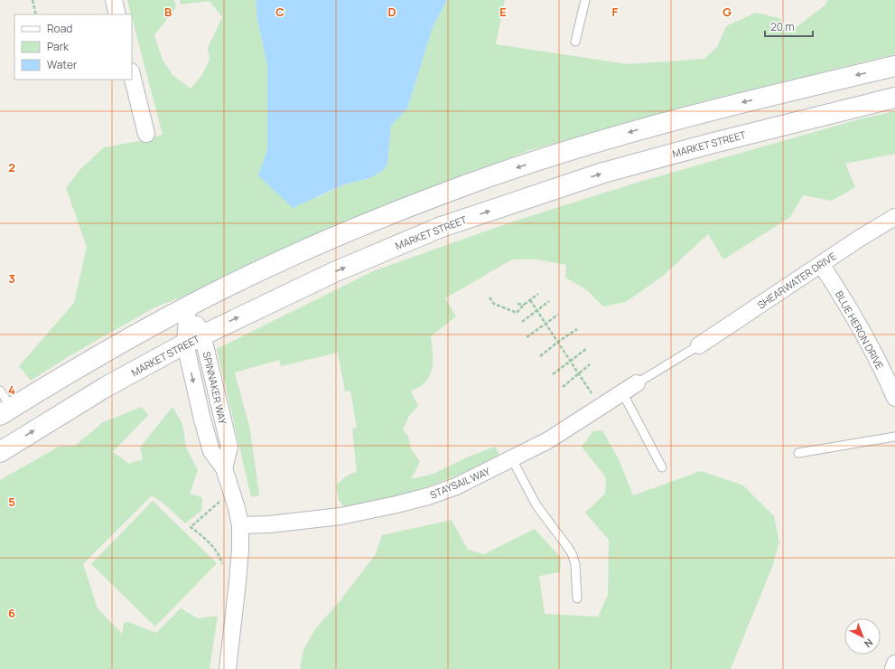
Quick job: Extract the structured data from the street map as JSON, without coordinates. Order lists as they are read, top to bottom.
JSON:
{
  "streets": {
    "main road": ["MARKET STREET"],
    "street": [
      "SHEARWATER DRIVE",
      "BLUE HERON DRIVE",
      "SPINNAKER WAY",
      "STAYSAIL WAY"
    ]
  },
  "crossings": [
    ["MARKET STREET", "SPINNAKER WAY"],
    ["SHEARWATER DRIVE", "BLUE HERON DRIVE"],
    ["SPINNAKER WAY", "STAYSAIL WAY"]
  ],
  "legend": ["Road", "Park", "Water"],
  "scale_bar": "20 m",
  "north": "bottom right",
  "grid": {
    "columns": [
      "B",
      "C",
      "D",
      "E",
      "F",
      "G"
    ],
    "rows": [
      "2",
      "3",
      "4",
      "5",
      "6"
    ]
  }
}
